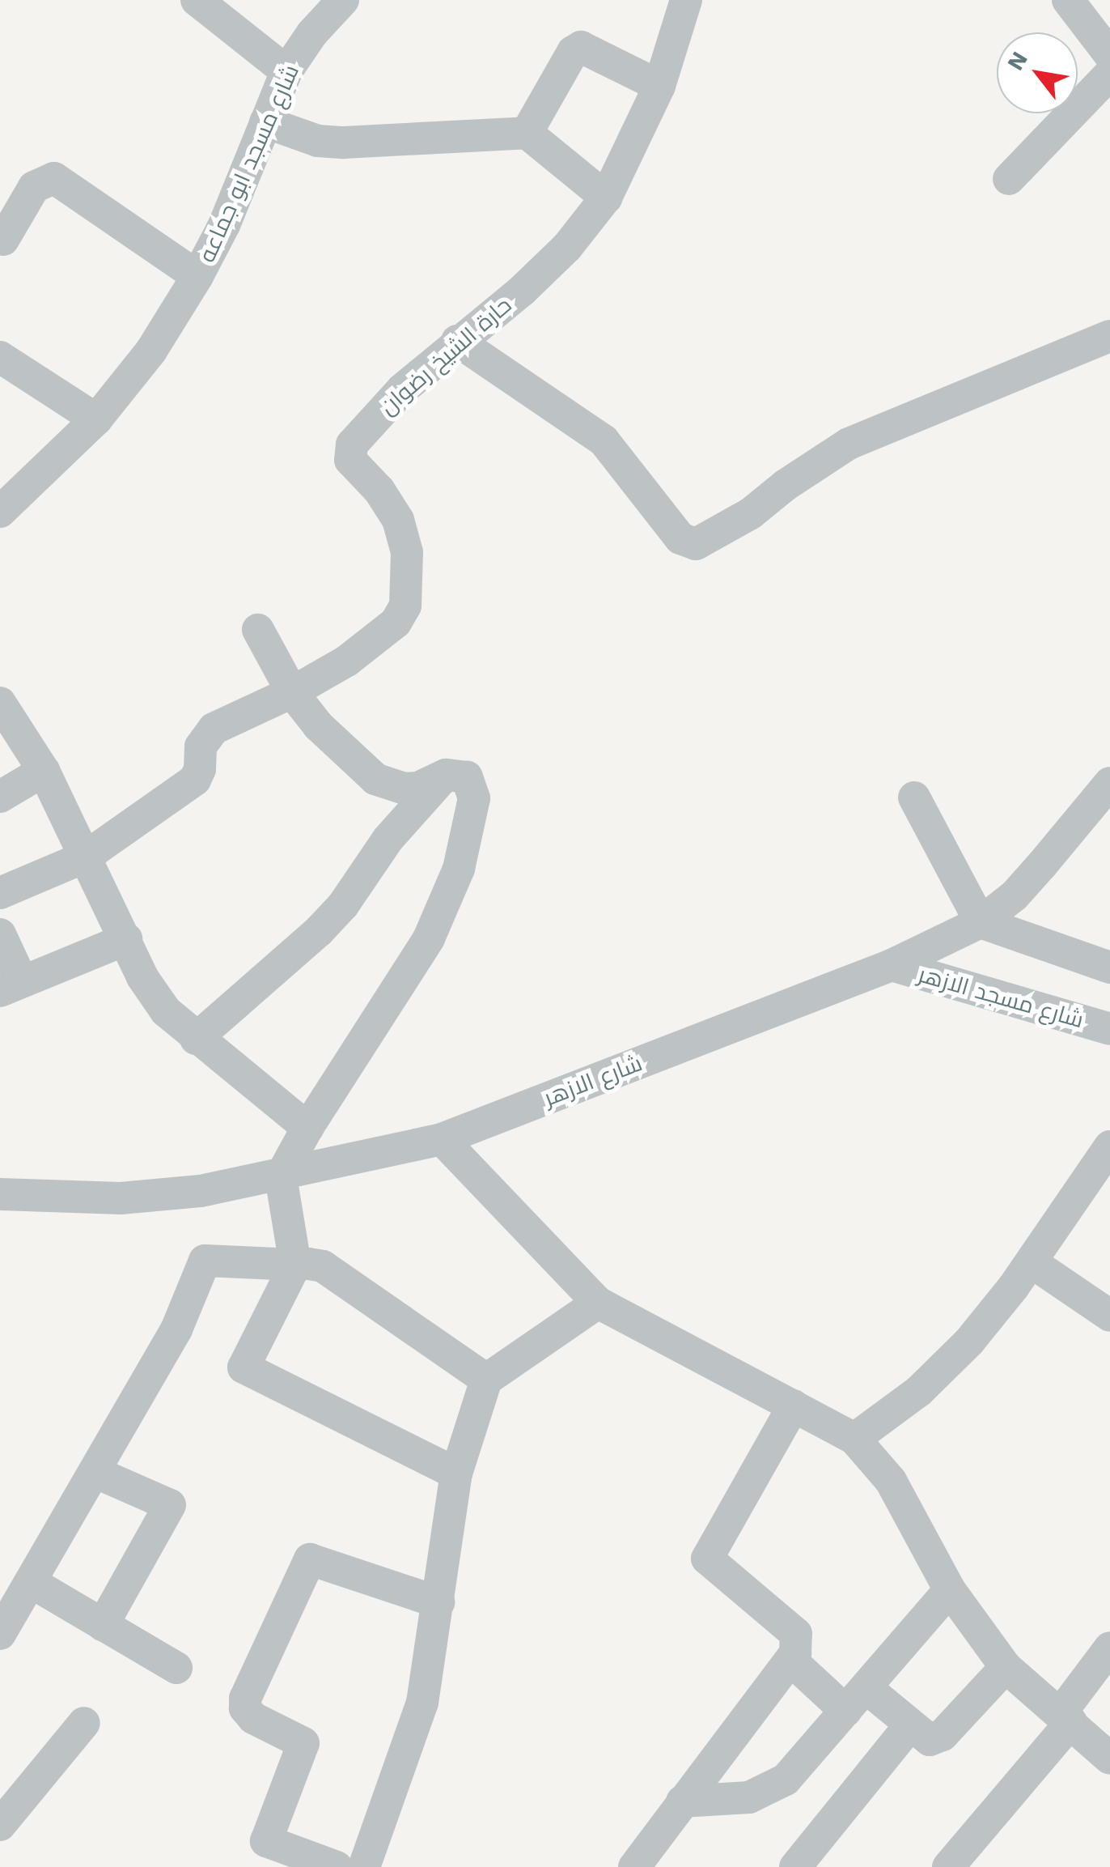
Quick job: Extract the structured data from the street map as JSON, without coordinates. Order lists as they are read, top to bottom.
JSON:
{
  "streets": {
    "street": [
      "شارع مسجد ابو جماعه",
      "حارة الشيخ رضوان",
      "شارع مسجد الازهر",
      "شارع الازهر"
    ]
  },
  "crossings": [
    ["شارع مسجد الازهر", "شارع الازهر"]
  ],
  "north": "top left"
}
